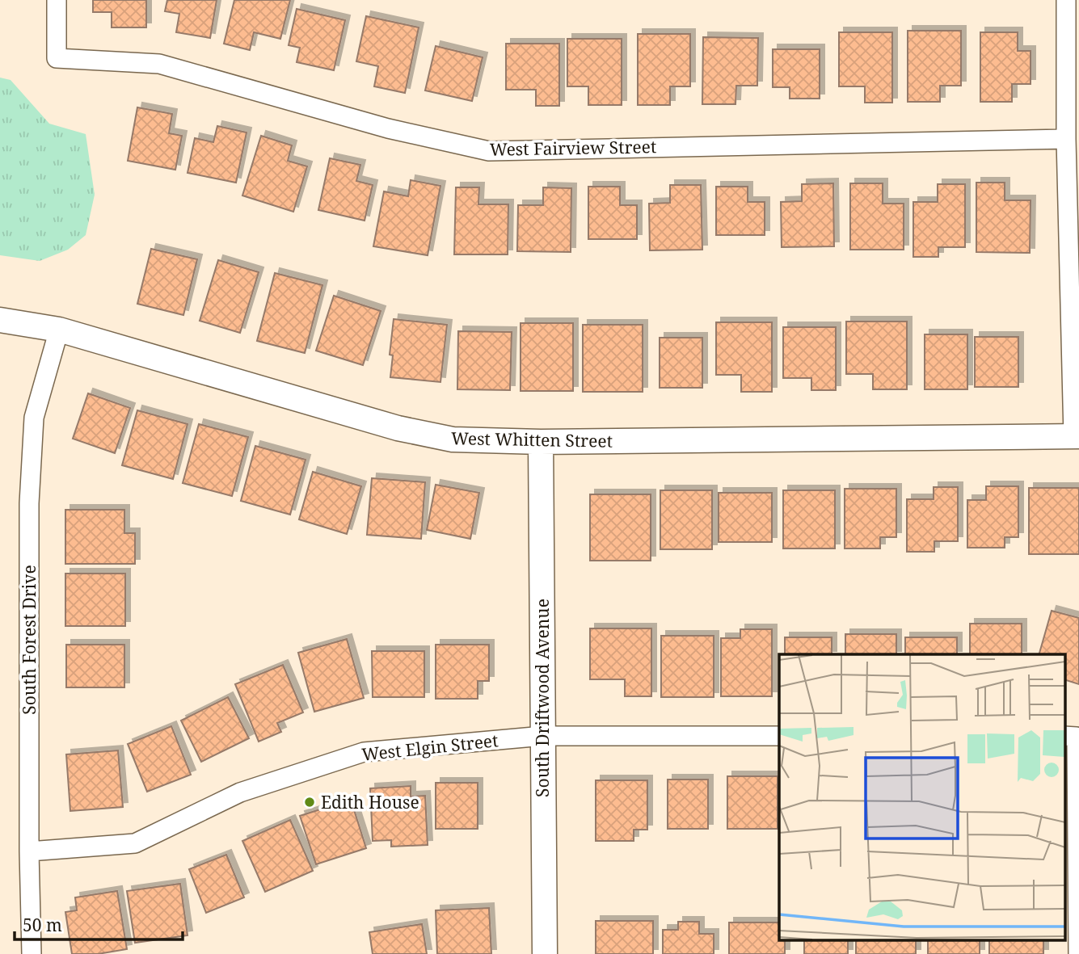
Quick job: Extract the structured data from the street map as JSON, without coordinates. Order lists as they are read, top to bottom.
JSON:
{
  "streets": {
    "street": [
      "West Fairview Street",
      "West Whitten Street",
      "South Forest Drive",
      "South Driftwood Avenue",
      "West Elgin Street"
    ]
  },
  "crossings": [
    ["West Whitten Street", "South Forest Drive"],
    ["West Whitten Street", "South Driftwood Avenue"],
    ["South Forest Drive", "West Elgin Street"],
    ["South Driftwood Avenue", "West Elgin Street"]
  ],
  "places": ["Edith House"],
  "scale_bar": "50 m"
}
